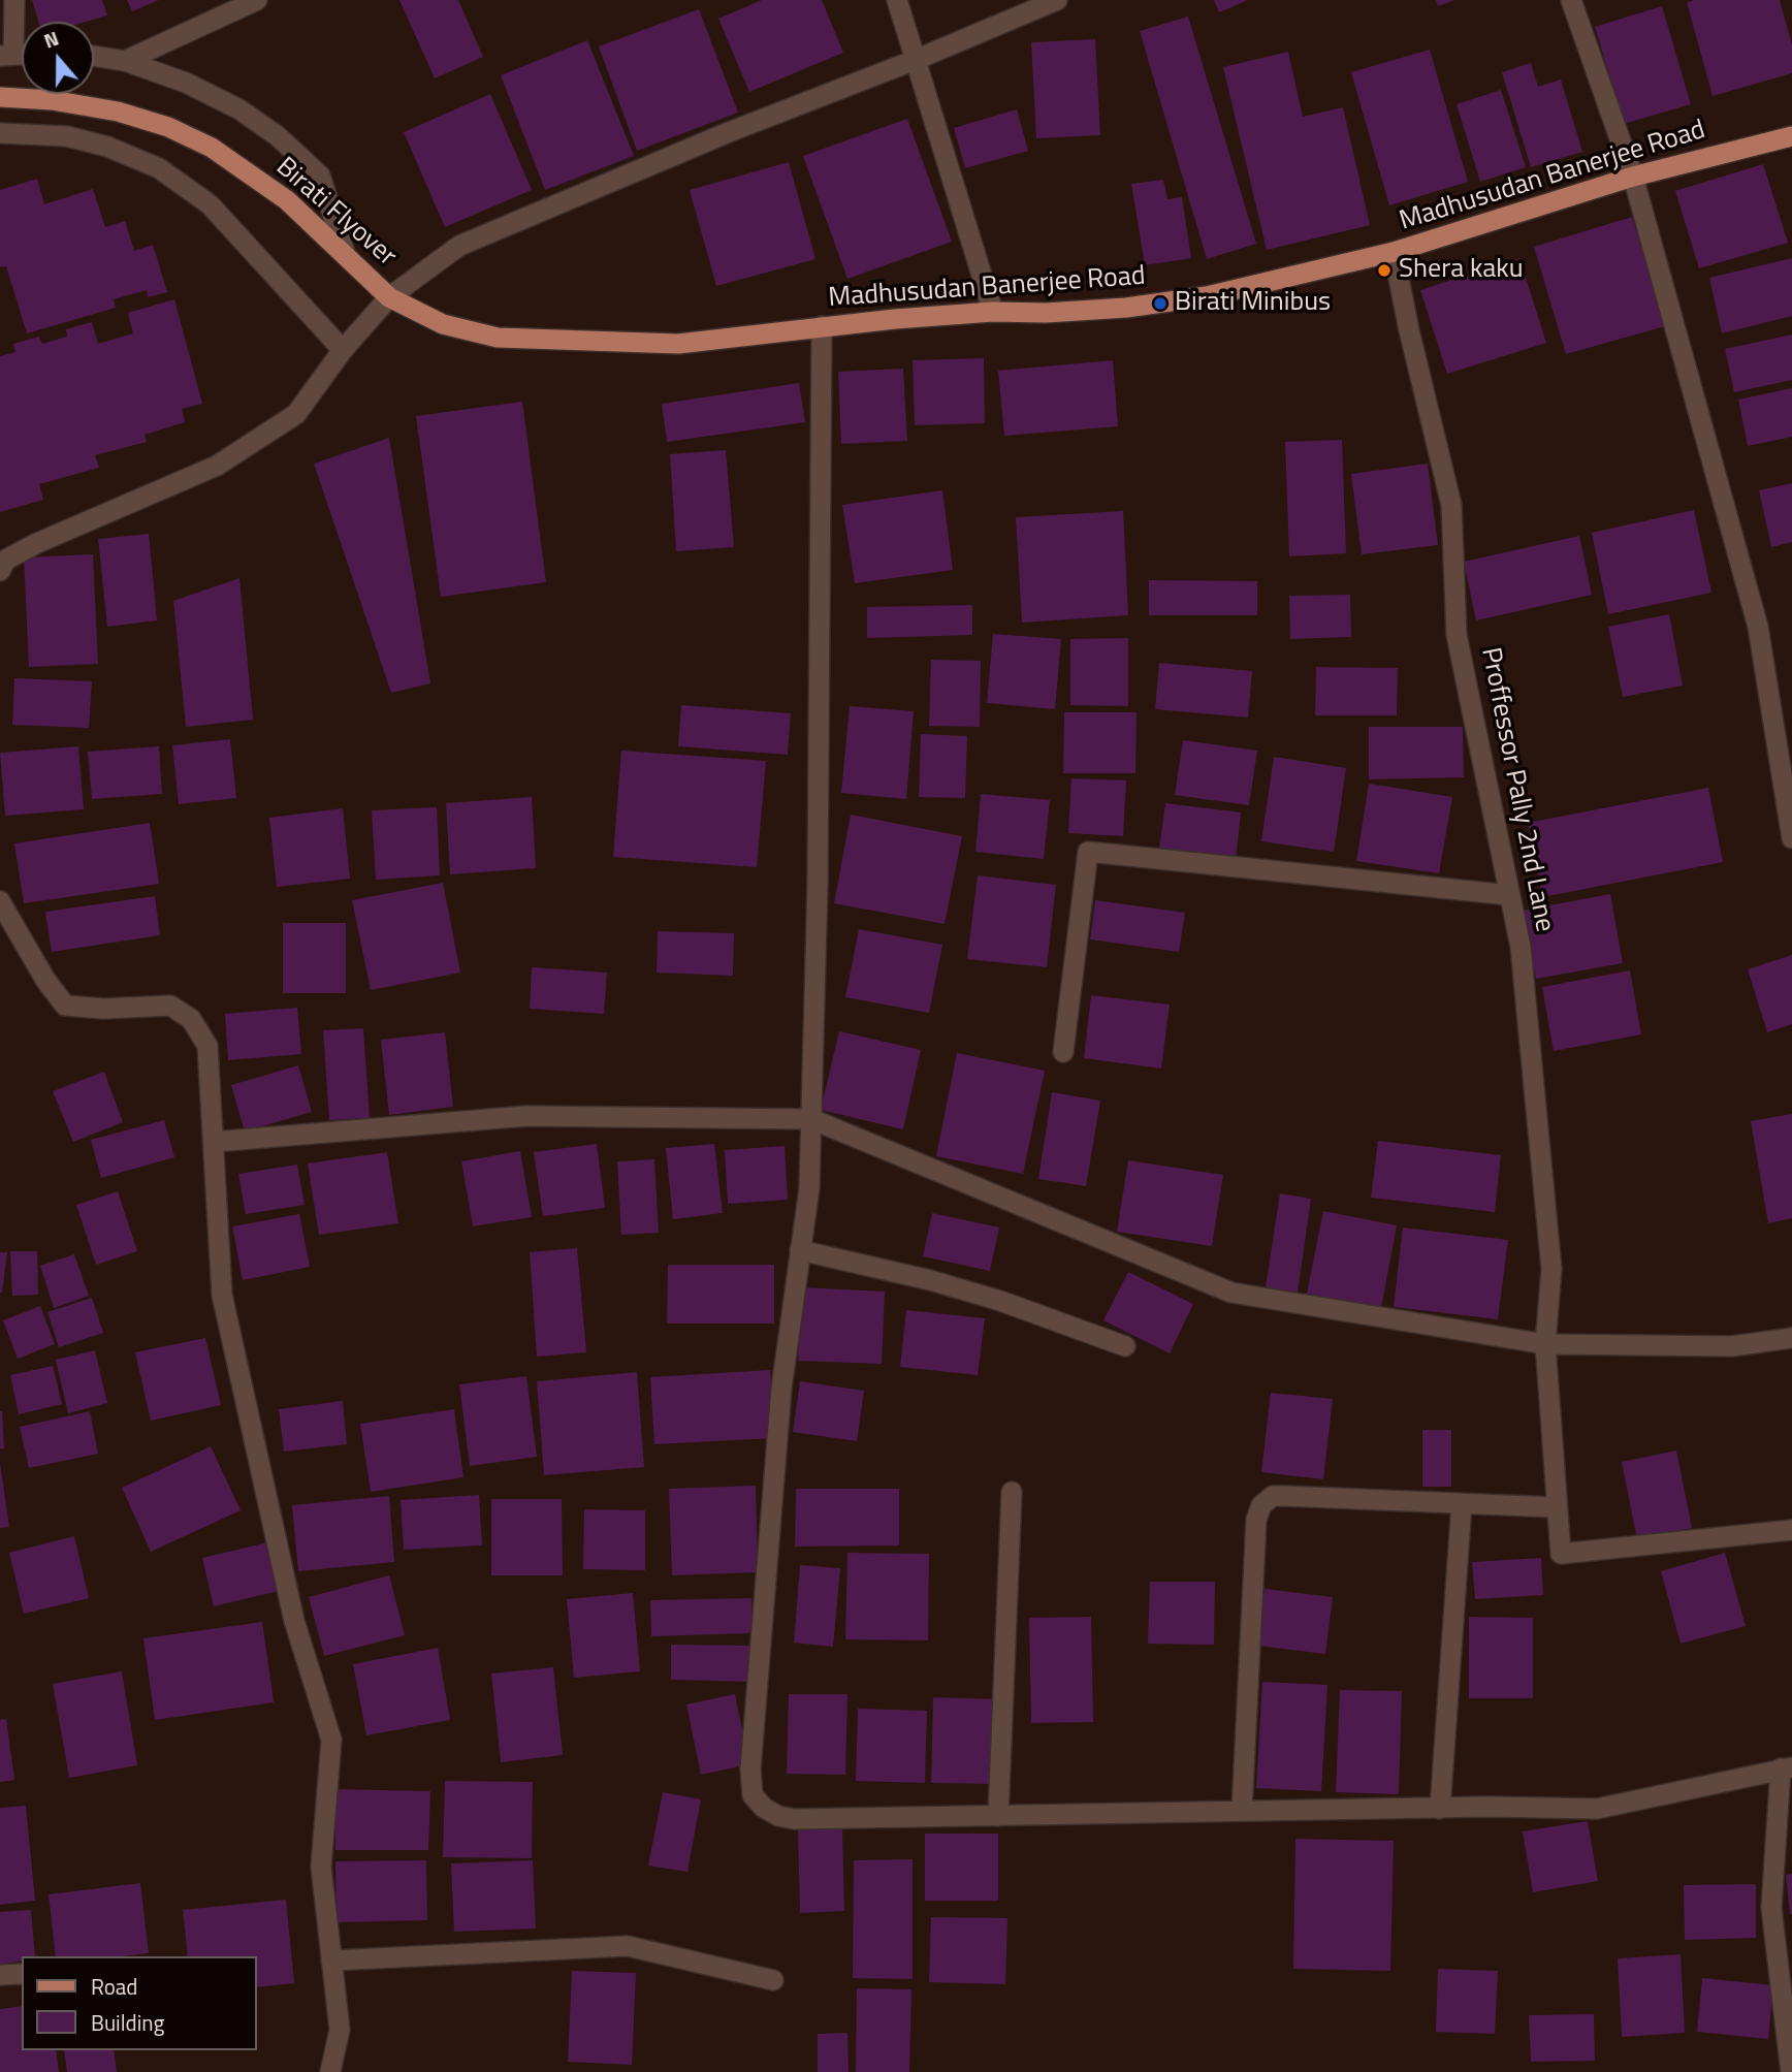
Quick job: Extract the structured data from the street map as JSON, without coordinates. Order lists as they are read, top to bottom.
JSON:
{
  "streets": {
    "main road": ["Madhusudan Banerjee Road", "Birati Flyover"],
    "street": ["Proffessor Pally 2nd Lane"]
  },
  "crossings": [
    ["Madhusudan Banerjee Road", "Birati Flyover"],
    ["Madhusudan Banerjee Road", "Proffessor Pally 2nd Lane"]
  ],
  "places": ["Shera kaku", "Birati Minibus"],
  "legend": ["Road", "Building"],
  "north": "top"
}
